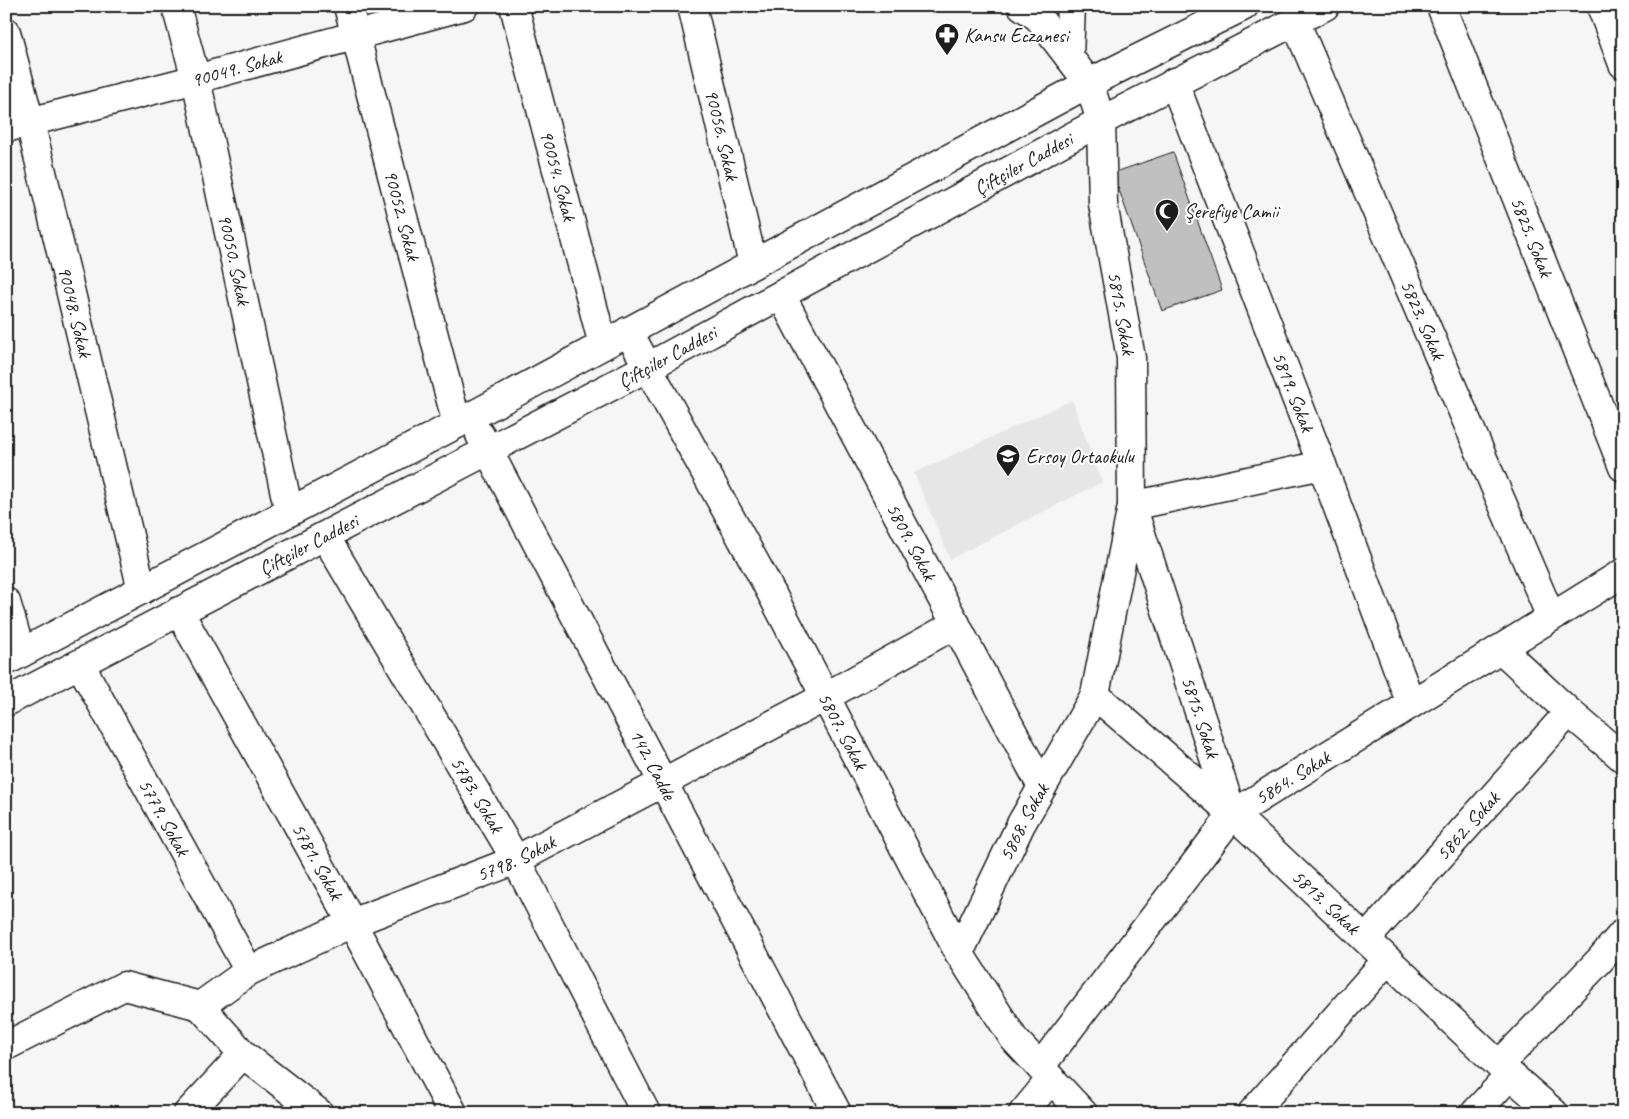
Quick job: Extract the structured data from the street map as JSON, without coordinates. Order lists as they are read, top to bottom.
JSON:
{
  "streets": {
    "street": [
      "90049. Sokak",
      "90056. Sokak",
      "Çiftçiler Caddesi",
      "90054. Sokak",
      "90052. Sokak",
      "5825. Sokak",
      "90050. Sokak",
      "90048. Sokak",
      "5815. Sokak",
      "5823. Sokak",
      "5819. Sokak",
      "5809. Sokak",
      "5807. Sokak",
      "142. Cadde",
      "5864. Sokak",
      "5783. Sokak",
      "5779. Sokak",
      "5868. Sokak",
      "5862. Sokak",
      "5798. Sokak",
      "5781. Sokak",
      "5813. Sokak"
    ]
  },
  "crossings": [
    ["90049. Sokak", "90052. Sokak"],
    ["90049. Sokak", "90050. Sokak"],
    ["90049. Sokak", "90048. Sokak"],
    ["90056. Sokak", "Çiftçiler Caddesi"],
    ["Çiftçiler Caddesi", "90054. Sokak"],
    ["Çiftçiler Caddesi", "90052. Sokak"],
    ["Çiftçiler Caddesi", "90050. Sokak"],
    ["Çiftçiler Caddesi", "90048. Sokak"],
    ["Çiftçiler Caddesi", "5815. Sokak"],
    ["Çiftçiler Caddesi", "5823. Sokak"],
    ["Çiftçiler Caddesi", "5819. Sokak"],
    ["Çiftçiler Caddesi", "5809. Sokak"],
    ["Çiftçiler Caddesi", "5807. Sokak"],
    ["Çiftçiler Caddesi", "142. Cadde"],
    ["Çiftçiler Caddesi", "5783. Sokak"],
    ["Çiftçiler Caddesi", "5779. Sokak"],
    ["Çiftçiler Caddesi", "5781. Sokak"],
    ["90052. Sokak", "142. Cadde"],
    ["5815. Sokak", "5864. Sokak"],
    ["5815. Sokak", "5868. Sokak"],
    ["5815. Sokak", "5813. Sokak"],
    ["5823. Sokak", "5864. Sokak"],
    ["5819. Sokak", "5864. Sokak"],
    ["5809. Sokak", "5868. Sokak"],
    ["5809. Sokak", "5798. Sokak"],
    ["5807. Sokak", "5864. Sokak"],
    ["5807. Sokak", "5868. Sokak"],
    ["5807. Sokak", "5798. Sokak"],
    ["142. Cadde", "5798. Sokak"],
    ["5864. Sokak", "5813. Sokak"],
    ["5783. Sokak", "5798. Sokak"],
    ["5779. Sokak", "5798. Sokak"],
    ["5868. Sokak", "5813. Sokak"],
    ["5862. Sokak", "5813. Sokak"],
    ["5798. Sokak", "5781. Sokak"]
  ],
  "places": {
    "pharmacy": ["Kansu Eczanesi"],
    "mosque": ["Şerefiye Camii"],
    "school or university": ["Ersoy Ortaokulu"]
  }
}
